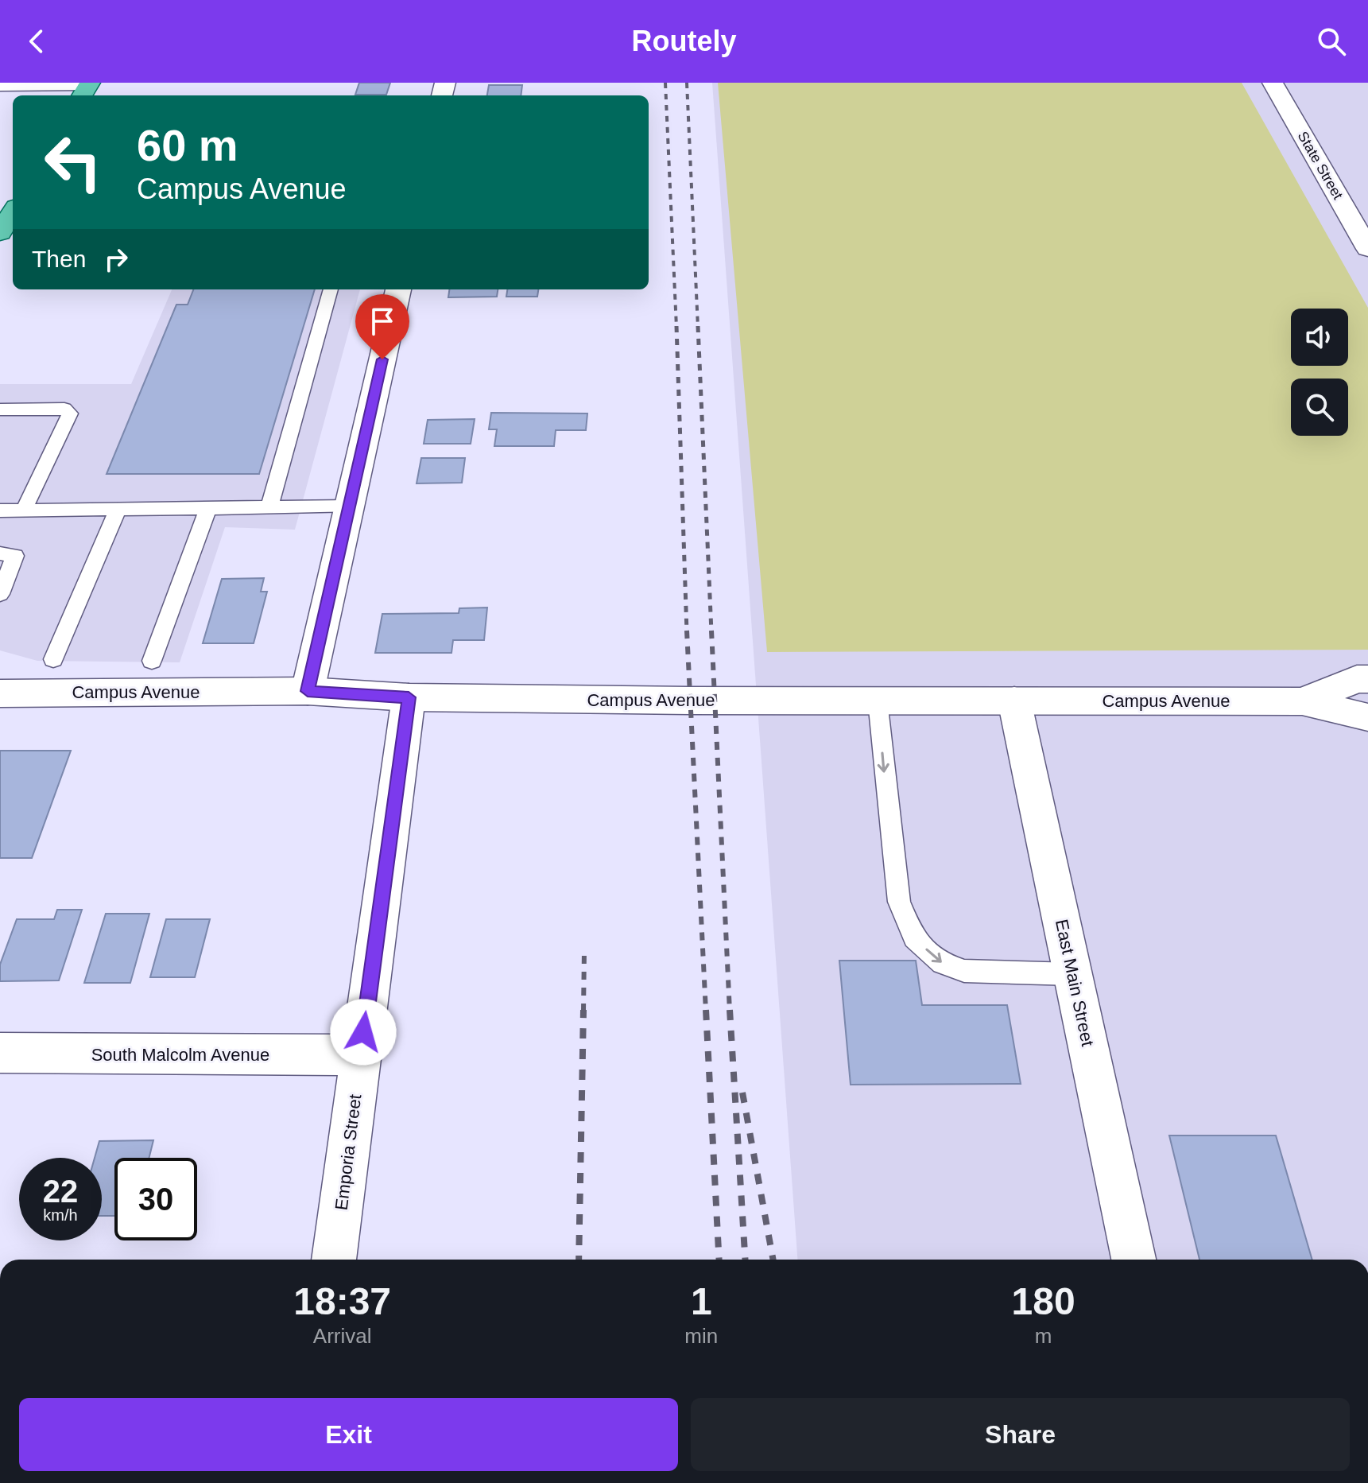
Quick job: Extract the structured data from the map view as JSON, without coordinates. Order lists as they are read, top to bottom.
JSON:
{
  "streets": {
    "street": [
      "State Street",
      "Campus Avenue",
      "East Main Street",
      "South Malcolm Avenue",
      "Emporia Street"
    ]
  },
  "crossings": [
    ["Campus Avenue", "East Main Street"],
    ["Campus Avenue", "Emporia Street"],
    ["South Malcolm Avenue", "Emporia Street"]
  ],
  "page": {
    "header": "Routely",
    "turn": ["60 m", "Campus Avenue"],
    "then": "Then",
    "speed": "22 km/h",
    "limit": "30",
    "eta": [
      "18:37",
      "Arrival",
      "1",
      "min",
      "180",
      "m"
    ],
    "buttons": ["Exit", "Share"]
  }
}
